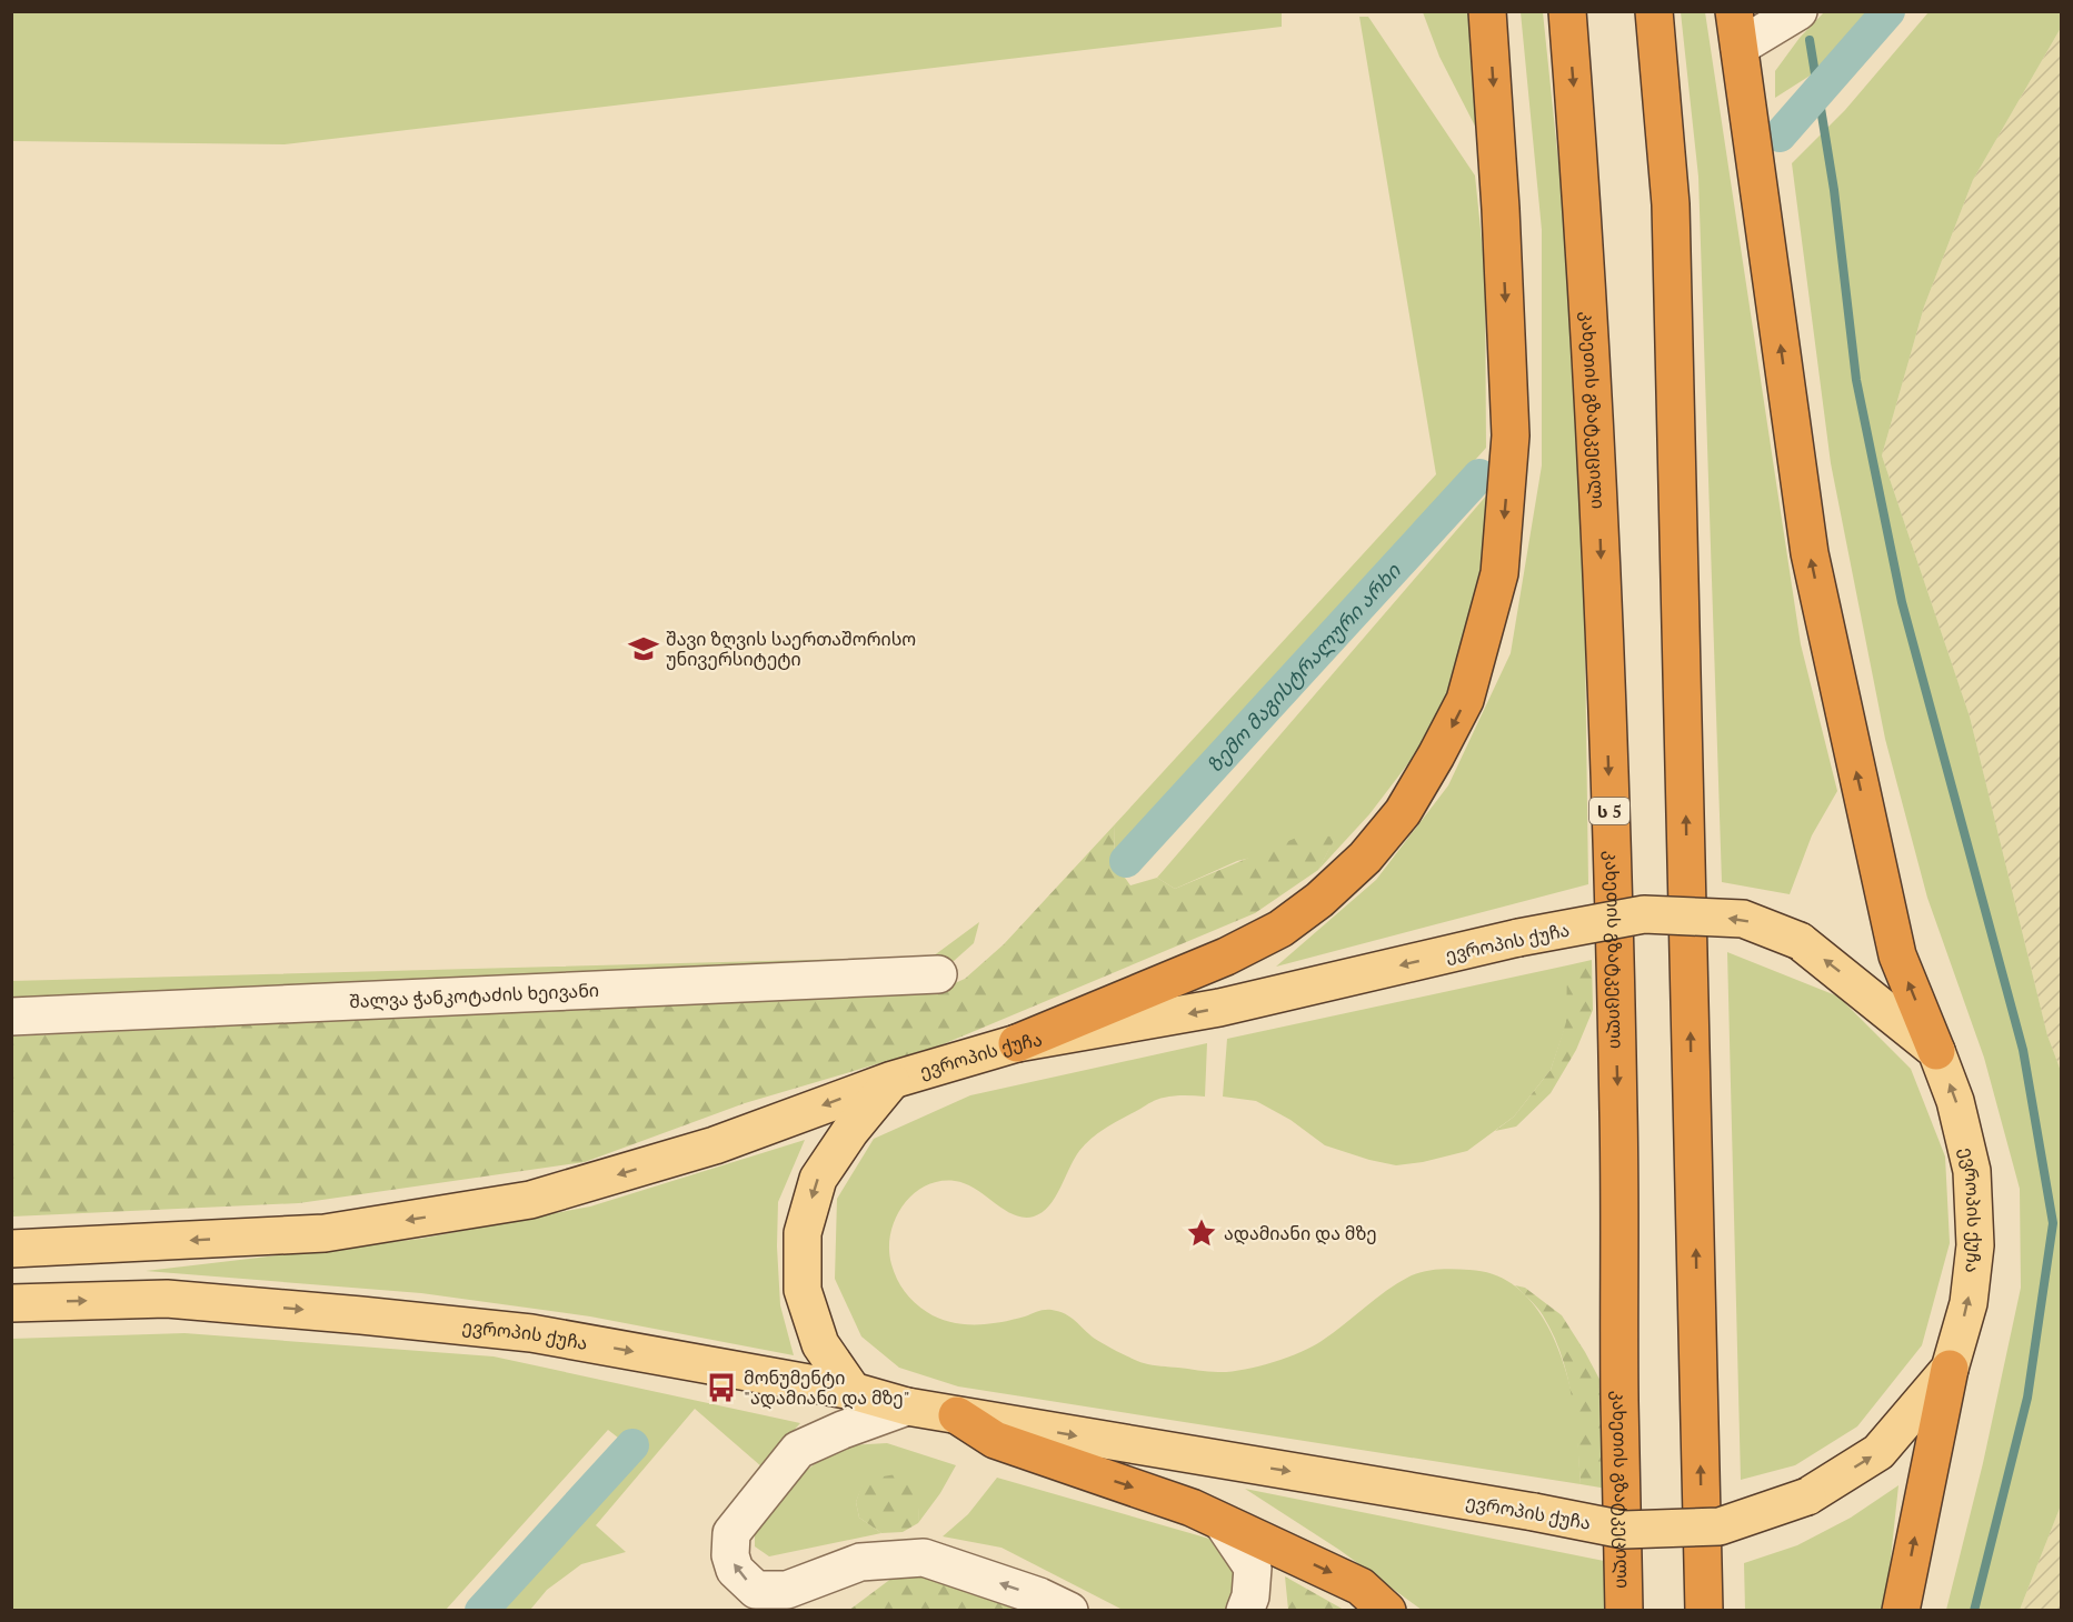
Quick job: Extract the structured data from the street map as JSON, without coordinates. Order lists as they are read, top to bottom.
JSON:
{
  "streets": {
    "highway": ["კახეთის გზატკეცილი", "ს 5"],
    "main road": ["ევროპის ქუჩა"],
    "street": ["შალვა ჭანკოტაძის ხეივანი"]
  },
  "water": ["ზემო მაგისტრალური არხი"],
  "places": {
    "school or university": ["შავი ზღვის საერთაშორისო უნივერსიტეტი"],
    "place": ["ადამიანი და მზე"],
    "bus stop": ["მონუმენტი \"ადამიანი და მზე\""]
  }
}
